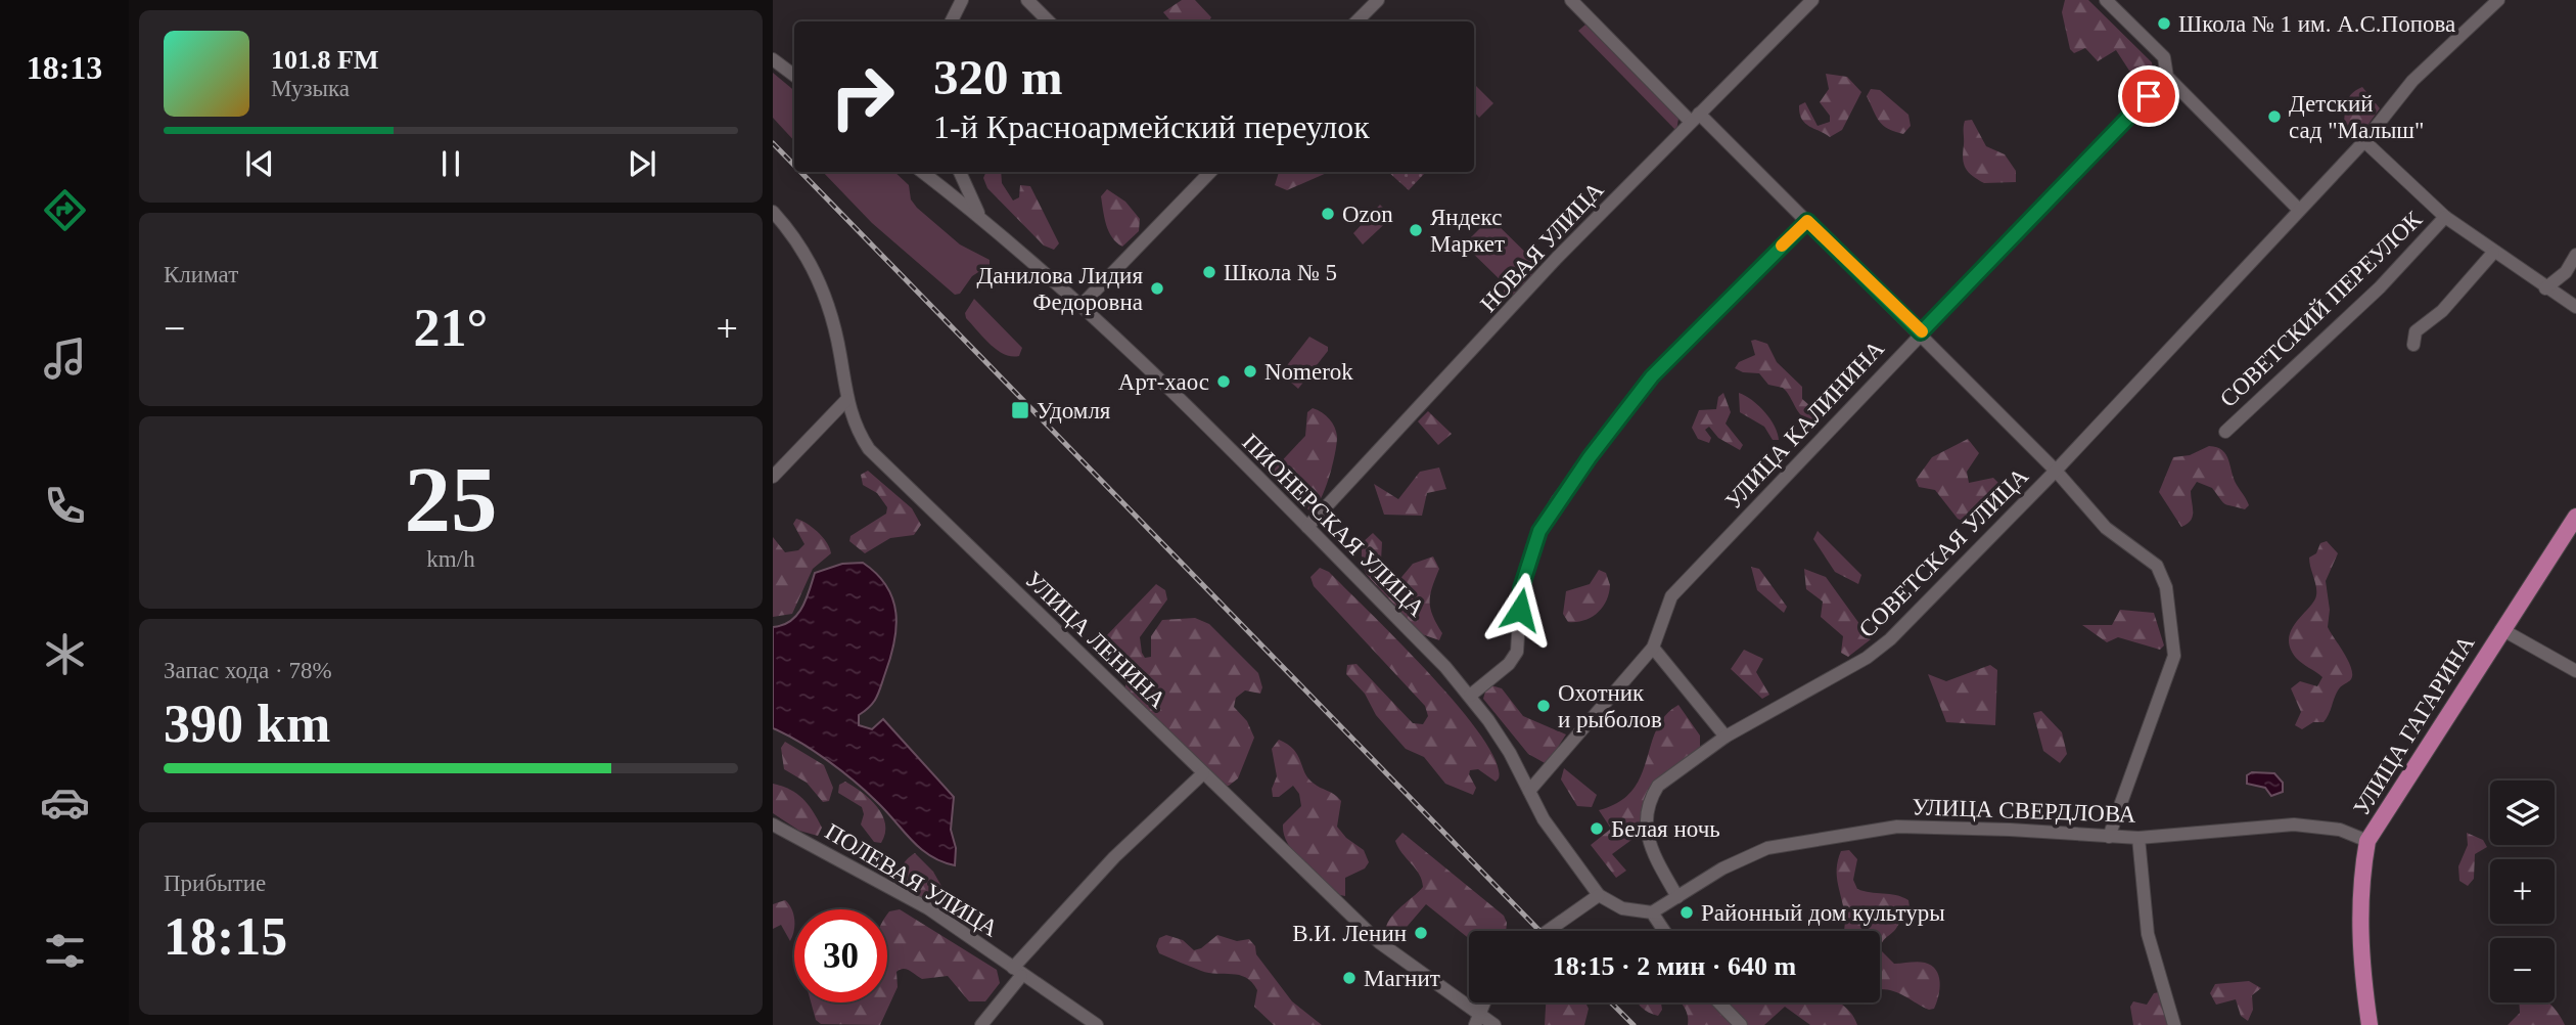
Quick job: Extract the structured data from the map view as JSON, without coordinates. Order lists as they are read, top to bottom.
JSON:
{
  "streets": {
    "main road": ["УЛИЦА ГАГАРИНА"],
    "street": [
      "НОВАЯ УЛИЦА",
      "СОВЕТСКИЙ ПЕРЕУЛОК",
      "УЛИЦА КАЛИНИНА",
      "ПИОНЕРСКАЯ УЛИЦА",
      "СОВЕТСКАЯ УЛИЦА",
      "УЛИЦА ЛЕНИНА",
      "УЛИЦА СВЕРДЛОВА",
      "ПОЛЕВАЯ УЛИЦА"
    ]
  },
  "crossings": [
    ["НОВАЯ УЛИЦА", "ПИОНЕРСКАЯ УЛИЦА"],
    ["УЛИЦА КАЛИНИНА", "ПИОНЕРСКАЯ УЛИЦА"],
    ["ПИОНЕРСКАЯ УЛИЦА", "УЛИЦА СВЕРДЛОВА"],
    ["СОВЕТСКАЯ УЛИЦА", "УЛИЦА СВЕРДЛОВА"],
    ["УЛИЦА ГАГАРИНА", "УЛИЦА СВЕРДЛОВА"]
  ],
  "places": {
    "other": [
      "Школа № 1 им. А.С.Попова",
      "Детский сад \"Малыш\"",
      "Ozon",
      "Яндекс Маркет",
      "Школа № 5",
      "Данилова Лидия Федоровна",
      "Nomerok",
      "Арт-хаос",
      "Охотник и рыболов",
      "Белая ночь",
      "Районный дом культуры",
      "В.И. Ленин",
      "Магнит"
    ],
    "transit": ["Удомля"]
  },
  "page": {
    "tabs": "18:13",
    "turn": ["320 m", "1-й Красноармейский переулок"],
    "song": ["101.8 FM", "Музыка"],
    "tile": [
      "Климат",
      ["25", "km/h"],
      ["Запас хода · 78%", "390 km"],
      ["Прибытие", "18:15"]
    ],
    "heat": ["−", "21°", "+"],
    "map_buttons": ["+", "−"],
    "limit": "30",
    "trip": "18:15 · 2 мин · 640 m"
  }
}
